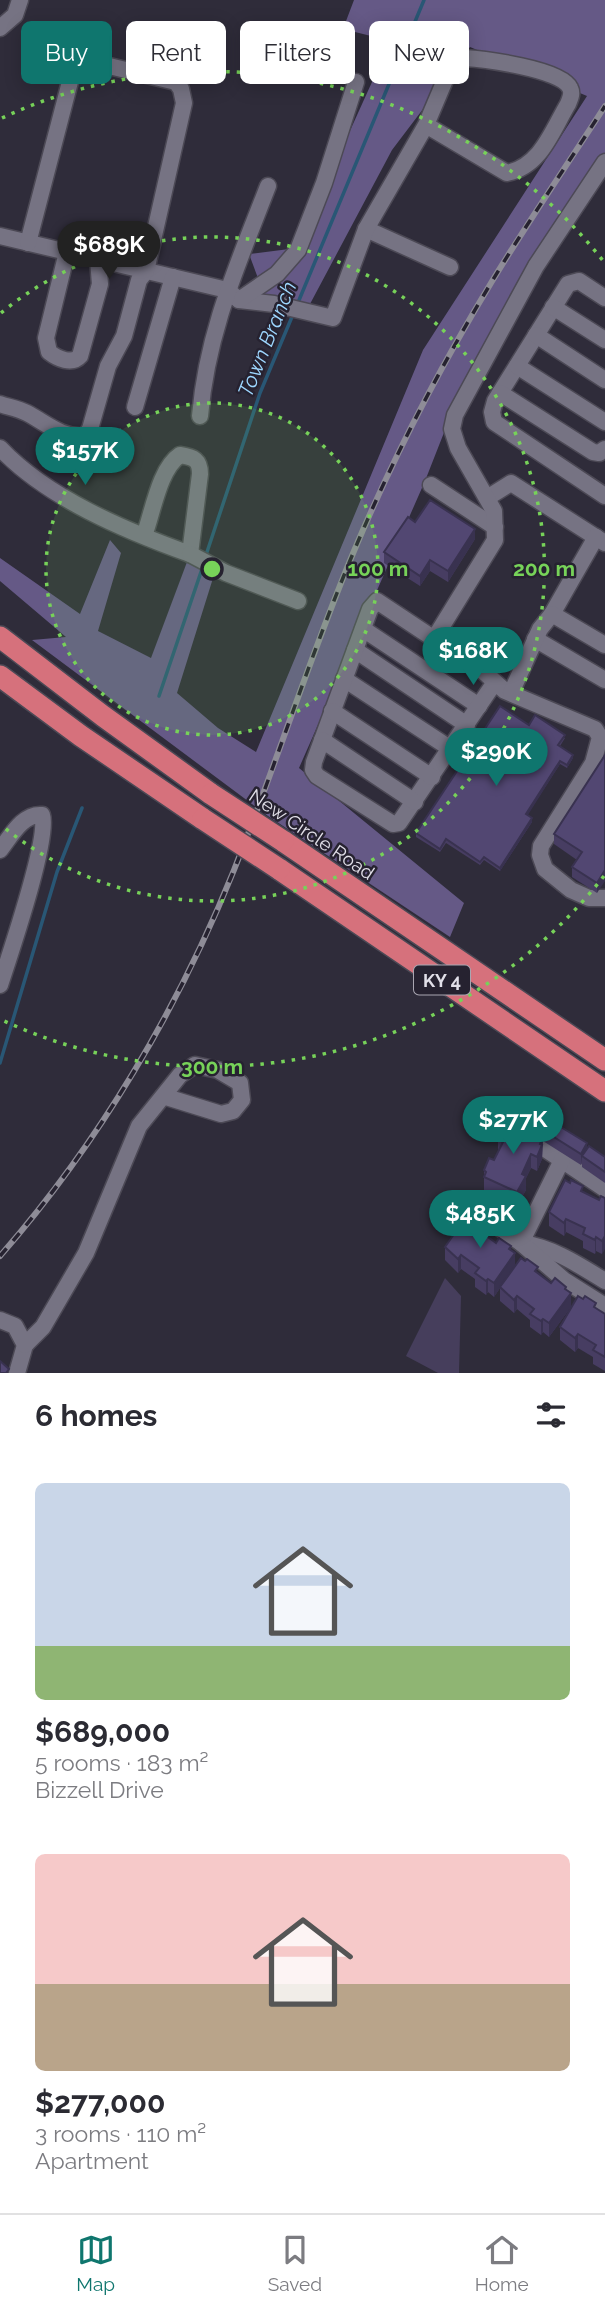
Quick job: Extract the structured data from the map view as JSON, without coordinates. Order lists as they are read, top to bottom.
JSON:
{
  "streets": {
    "highway": ["New Circle Road", "KY 4"]
  },
  "water": ["Town Branch"],
  "page": {
    "chip": [
      "Buy",
      "Rent",
      "Filters",
      "New"
    ],
    "price": [
      "$689K",
      "$157K",
      "$168K",
      "$290K",
      "$277K",
      "$485K"
    ],
    "heading": "6 homes",
    "list": [
      {
        "name": "$689,000",
        "note": "5 rooms · 183 m² · Bizzell Drive"
      },
      {
        "name": "$277,000",
        "note": "3 rooms · 110 m² · Apartment"
      }
    ],
    "tabs": ["Map", "Saved", "Home"]
  },
  "rings": ["100 m", "200 m", "300 m"]
}
